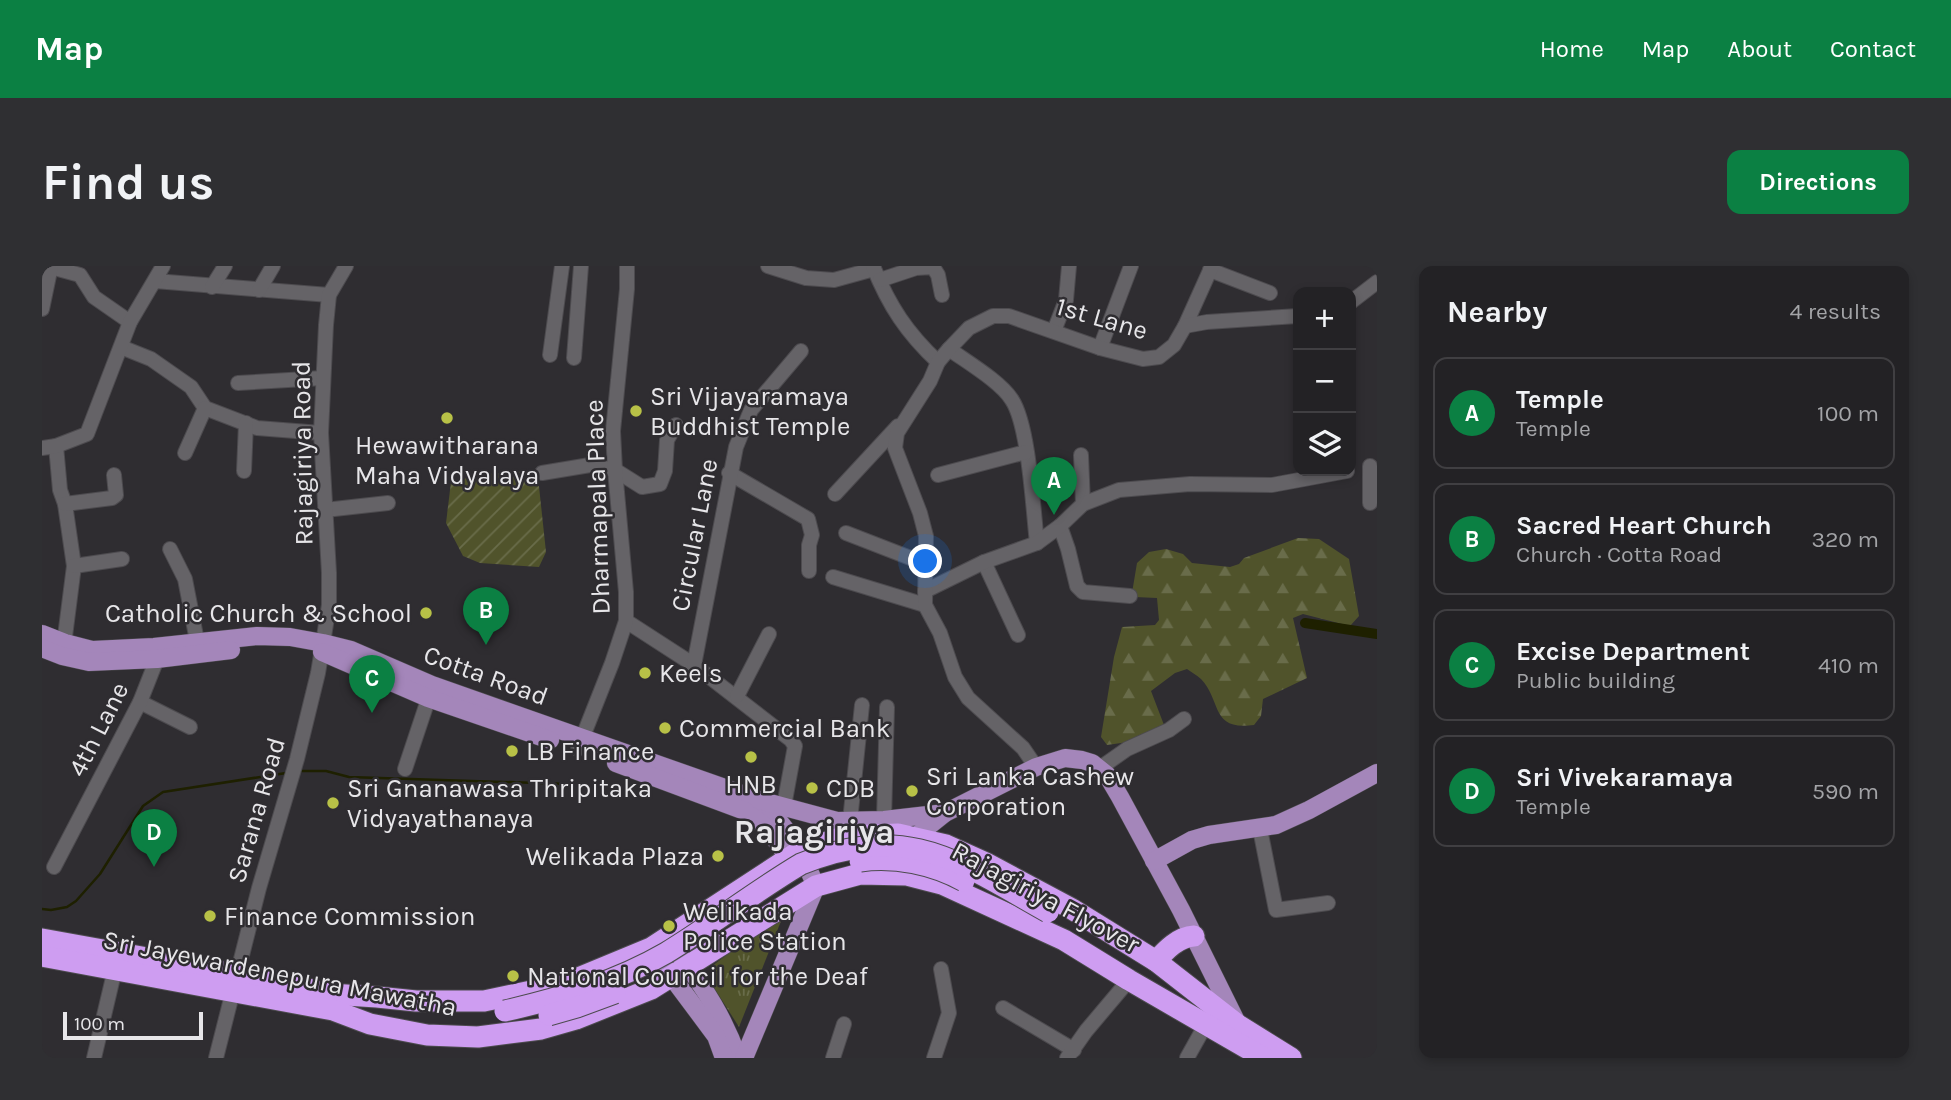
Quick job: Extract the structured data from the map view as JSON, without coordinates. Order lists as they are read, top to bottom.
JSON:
{
  "streets": {
    "highway": ["Rajagiriya Flyover", "Sri Jayewardenepura Mawatha"],
    "main road": ["Cotta Road"],
    "street": [
      "1st Lane",
      "Rajagiriya Road",
      "Dharmapala Place",
      "Circular Lane",
      "4th Lane",
      "Sarana Road"
    ]
  },
  "crossings": [
    ["Rajagiriya Road", "Cotta Road"],
    ["Rajagiriya Road", "Sarana Road"],
    ["Dharmapala Place", "Cotta Road"],
    ["Cotta Road", "4th Lane"],
    ["Cotta Road", "Sarana Road"],
    ["Cotta Road", "Sri Jayewardenepura Mawatha"],
    ["Sarana Road", "Sri Jayewardenepura Mawatha"],
    ["Rajagiriya Flyover", "Sri Jayewardenepura Mawatha"]
  ],
  "districts": ["Rajagiriya"],
  "places": [
    "Sri Vijayaramaya Buddhist Temple",
    "Hewawitharana Maha Vidyalaya",
    "Catholic Church & School",
    "Keels",
    "Commercial Bank",
    "LB Finance",
    "HNB",
    "CDB",
    "Sri Lanka Cashew Corporation",
    "Sri Gnanawasa Thripitaka Vidyayathanaya",
    "Welikada Plaza",
    "Finance Commission",
    "Welikada Police Station",
    "National Council for the Deaf"
  ],
  "scale_bar": "100 m",
  "page": {
    "header": "Map",
    "nav": [
      "Home",
      "Map",
      "About",
      "Contact"
    ],
    "buttons": "Directions",
    "title": "Find us",
    "heading": ["Nearby", "4 results"],
    "map_buttons": ["+", "−"],
    "list": [
      {
        "mark": "A",
        "name": "Temple",
        "note": "Temple",
        "value": "100 m"
      },
      {
        "mark": "B",
        "name": "Sacred Heart Church",
        "note": "Church · Cotta Road",
        "value": "320 m"
      },
      {
        "mark": "C",
        "name": "Excise Department",
        "note": "Public building",
        "value": "410 m"
      },
      {
        "mark": "D",
        "name": "Sri Vivekaramaya",
        "note": "Temple",
        "value": "590 m"
      }
    ],
    "pins": [
      "A",
      "B",
      "C",
      "D"
    ],
    "scale": "100 m"
  }
}
